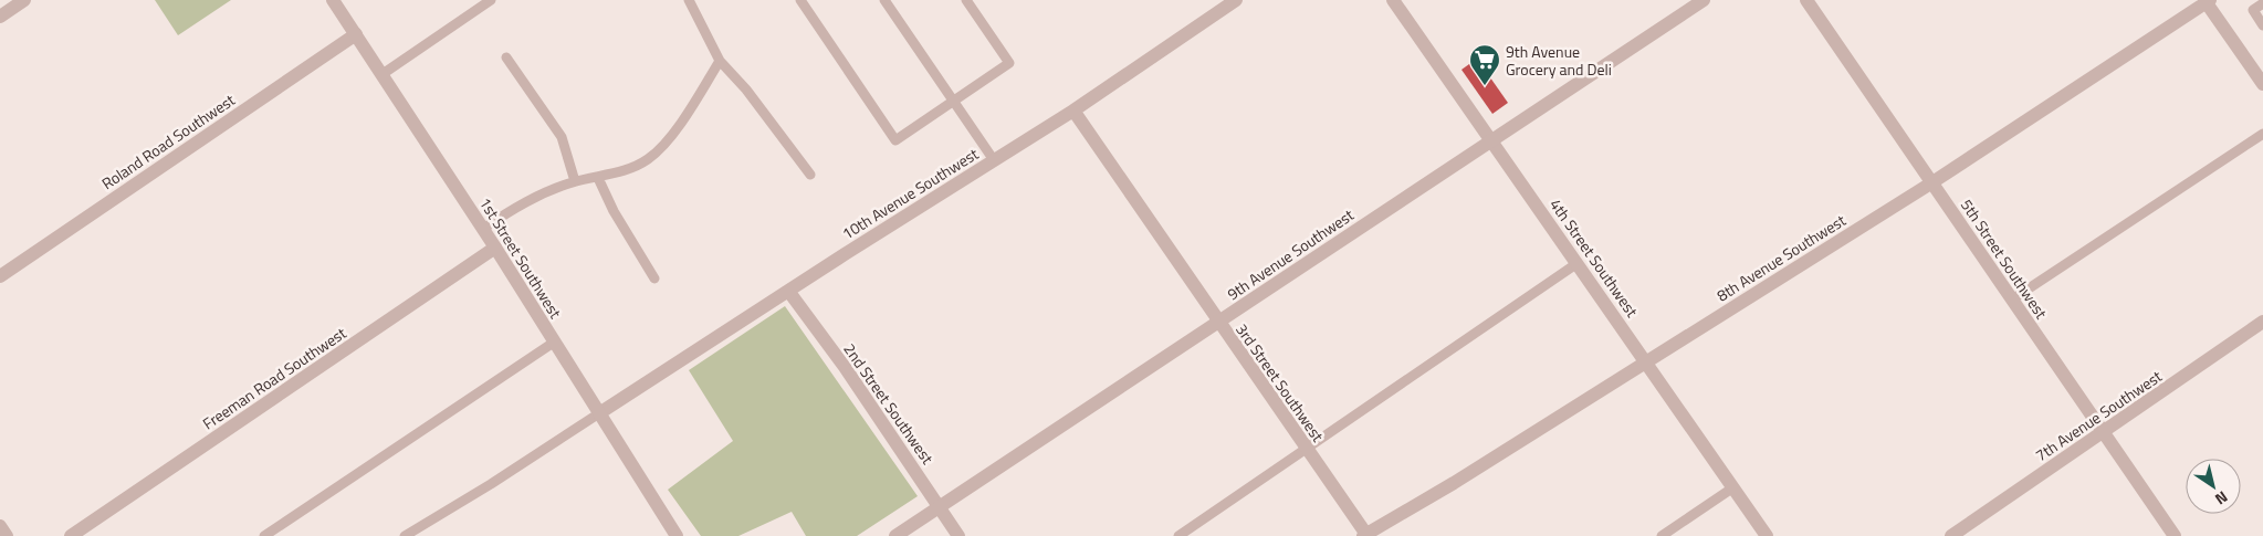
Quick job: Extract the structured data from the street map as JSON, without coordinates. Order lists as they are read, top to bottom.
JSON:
{
  "streets": {
    "street": [
      "Roland Road Southwest",
      "10th Avenue Southwest",
      "9th Avenue Southwest",
      "1st Street Southwest",
      "4th Street Southwest",
      "8th Avenue Southwest",
      "5th Street Southwest",
      "Freeman Road Southwest",
      "3rd Street Southwest",
      "2nd Street Southwest",
      "7th Avenue Southwest"
    ]
  },
  "crossings": [
    ["Roland Road Southwest", "1st Street Southwest"],
    ["10th Avenue Southwest", "1st Street Southwest"],
    ["10th Avenue Southwest", "3rd Street Southwest"],
    ["10th Avenue Southwest", "2nd Street Southwest"],
    ["9th Avenue Southwest", "4th Street Southwest"],
    ["9th Avenue Southwest", "3rd Street Southwest"],
    ["9th Avenue Southwest", "2nd Street Southwest"],
    ["1st Street Southwest", "Freeman Road Southwest"],
    ["4th Street Southwest", "8th Avenue Southwest"],
    ["8th Avenue Southwest", "5th Street Southwest"],
    ["8th Avenue Southwest", "3rd Street Southwest"],
    ["5th Street Southwest", "7th Avenue Southwest"]
  ],
  "places": {
    "supermarket": ["9th Avenue Grocery and Deli"]
  },
  "north": "bottom right"
}
